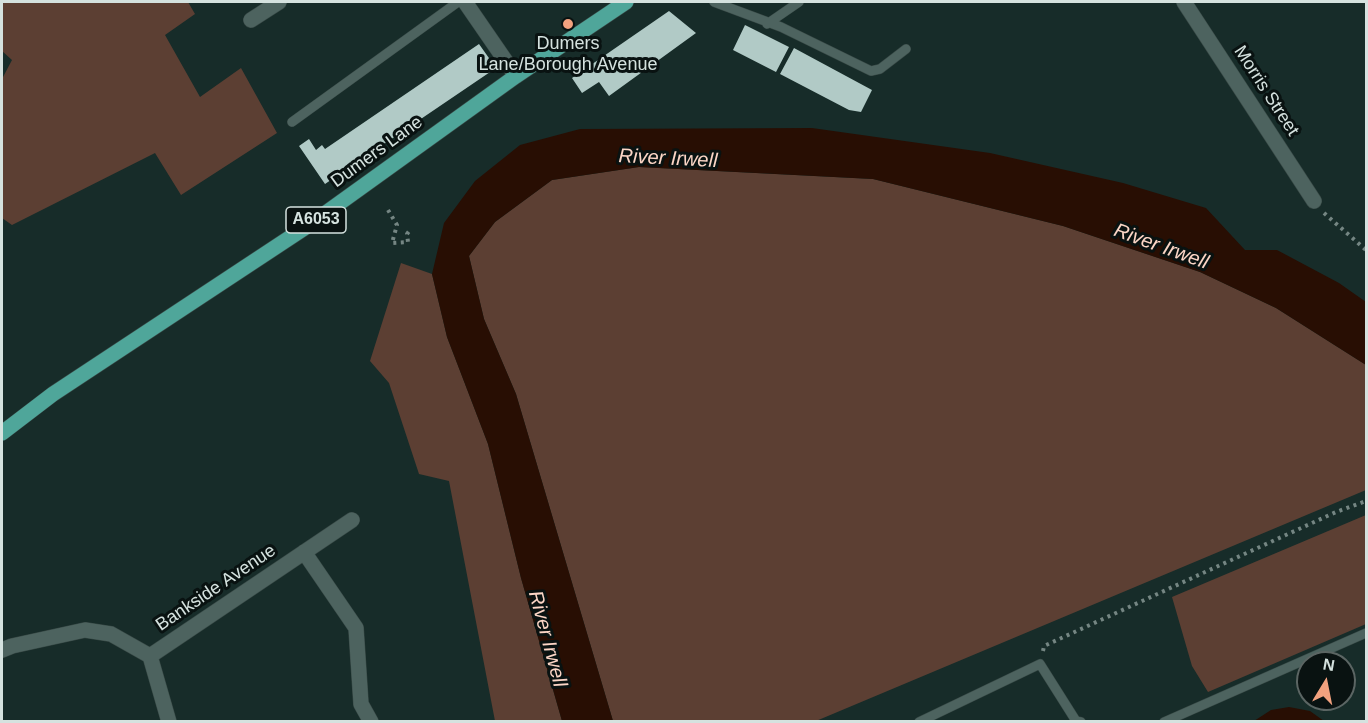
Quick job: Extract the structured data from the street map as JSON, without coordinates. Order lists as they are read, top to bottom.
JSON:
{
  "streets": {
    "main road": ["Dumers Lane", "A6053"],
    "street": ["Morris Street", "Bankside Avenue"]
  },
  "water": ["River Irwell"],
  "places": ["Dumers Lane/Borough Avenue"],
  "north": "top"
}
